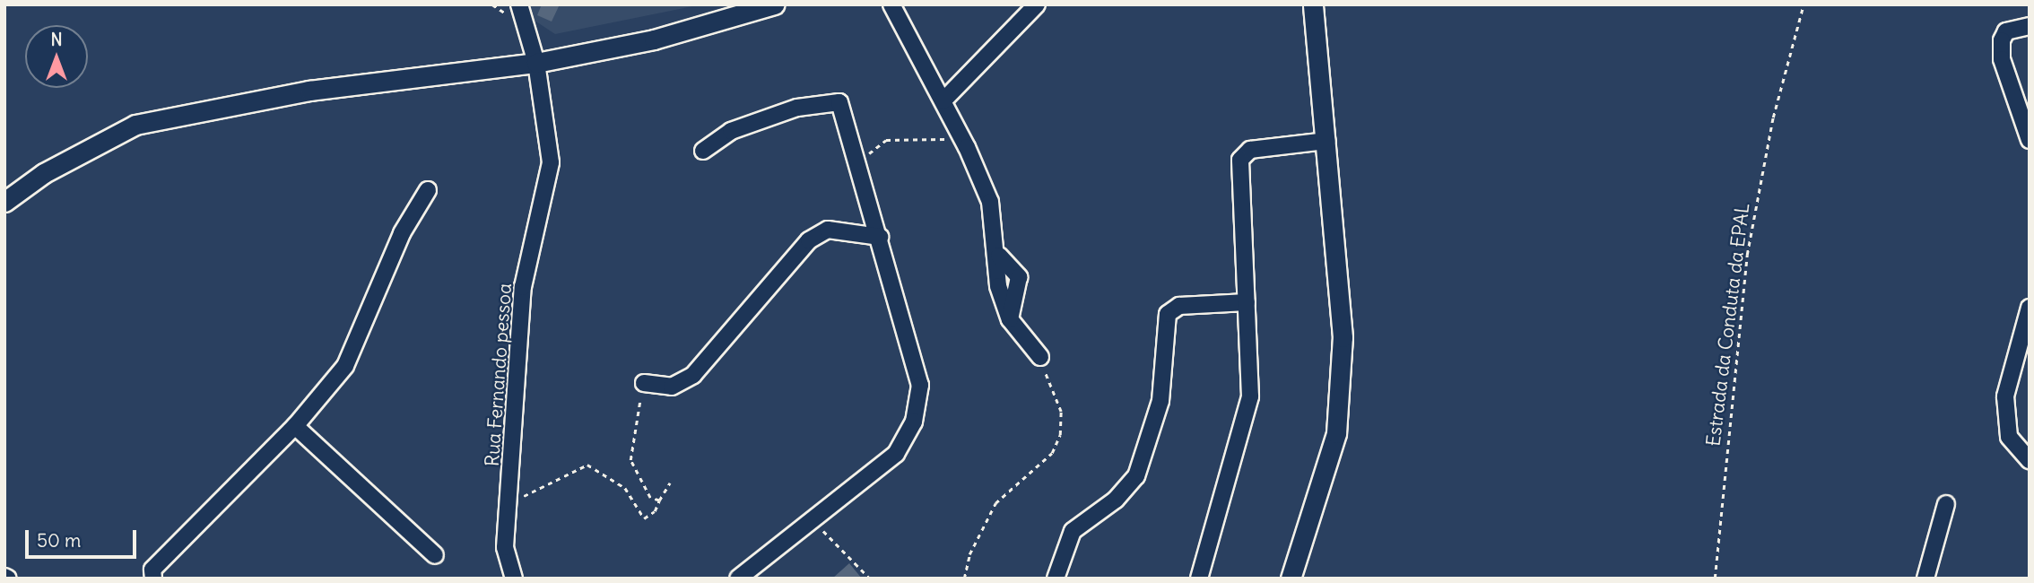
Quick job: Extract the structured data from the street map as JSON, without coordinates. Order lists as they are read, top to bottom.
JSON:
{
  "streets": {
    "street": ["Rua Fernando pessoa"],
    "path": ["Estrada da Conduta da EPAL"]
  },
  "scale_bar": "50 m",
  "north": "top"
}
